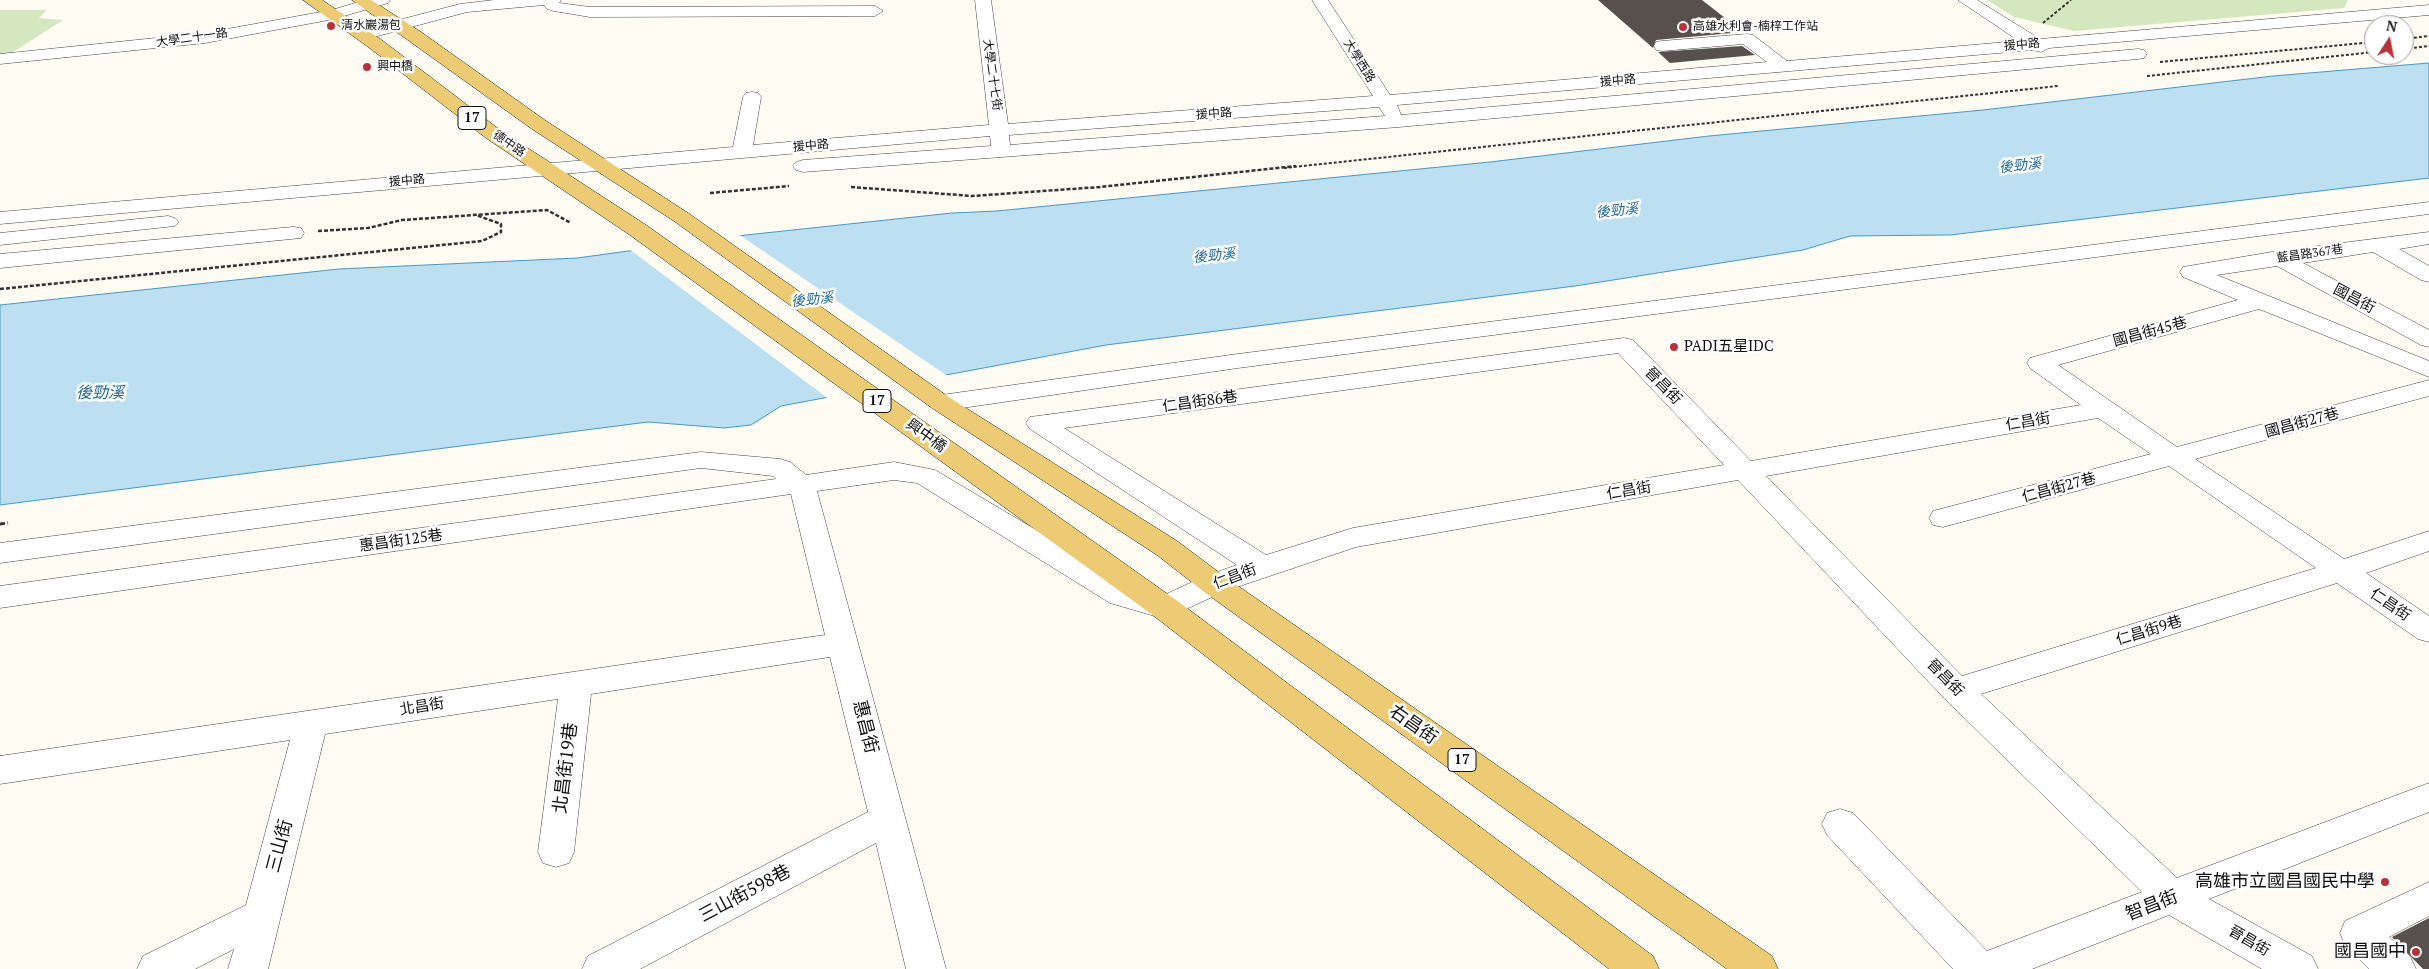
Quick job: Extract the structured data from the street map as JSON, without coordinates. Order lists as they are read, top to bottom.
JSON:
{
  "streets": {
    "main road": [
      "17",
      "德中路",
      "興中橋",
      "右昌街"
    ],
    "street": [
      "大學二十一路",
      "援中路",
      "大學西路",
      "大學二十七街",
      "藍昌路367巷",
      "國昌街",
      "國昌街45巷",
      "晉昌街",
      "仁昌街86巷",
      "仁昌街",
      "國昌街27巷",
      "仁昌街27巷",
      "惠昌街125巷",
      "仁昌街9巷",
      "北昌街",
      "惠昌街",
      "北昌街19巷",
      "三山街",
      "三山街598巷",
      "智昌街"
    ]
  },
  "crossings": [
    ["大學二十一路", "17"],
    ["大學二十一路", "德中路"],
    ["援中路", "大學西路"],
    ["援中路", "大學二十七街"],
    ["援中路", "17"],
    ["援中路", "德中路"],
    ["17", "仁昌街"],
    ["17", "興中橋"],
    ["17", "惠昌街125巷"],
    ["17", "右昌街"],
    ["德中路", "興中橋"],
    ["藍昌路367巷", "國昌街"],
    ["藍昌路367巷", "國昌街45巷"],
    ["國昌街45巷", "仁昌街"],
    ["晉昌街", "仁昌街86巷"],
    ["晉昌街", "仁昌街"],
    ["晉昌街", "仁昌街9巷"],
    ["晉昌街", "智昌街"],
    ["仁昌街86巷", "仁昌街"],
    ["仁昌街", "國昌街27巷"],
    ["仁昌街", "興中橋"],
    ["仁昌街", "仁昌街27巷"],
    ["仁昌街", "惠昌街125巷"],
    ["仁昌街", "仁昌街9巷"],
    ["仁昌街", "右昌街"],
    ["國昌街27巷", "仁昌街27巷"],
    ["興中橋", "惠昌街125巷"],
    ["惠昌街125巷", "惠昌街"],
    ["北昌街", "惠昌街"],
    ["北昌街", "北昌街19巷"],
    ["北昌街", "三山街"],
    ["惠昌街", "三山街598巷"]
  ],
  "water": ["後勁溪"],
  "places": [
    "清水巖湯包",
    "高雄水利會-楠梓工作站",
    "興中橋",
    "PADI五星IDC",
    "高雄市立國昌國民中學",
    "國昌國中"
  ],
  "north": "top"
}
